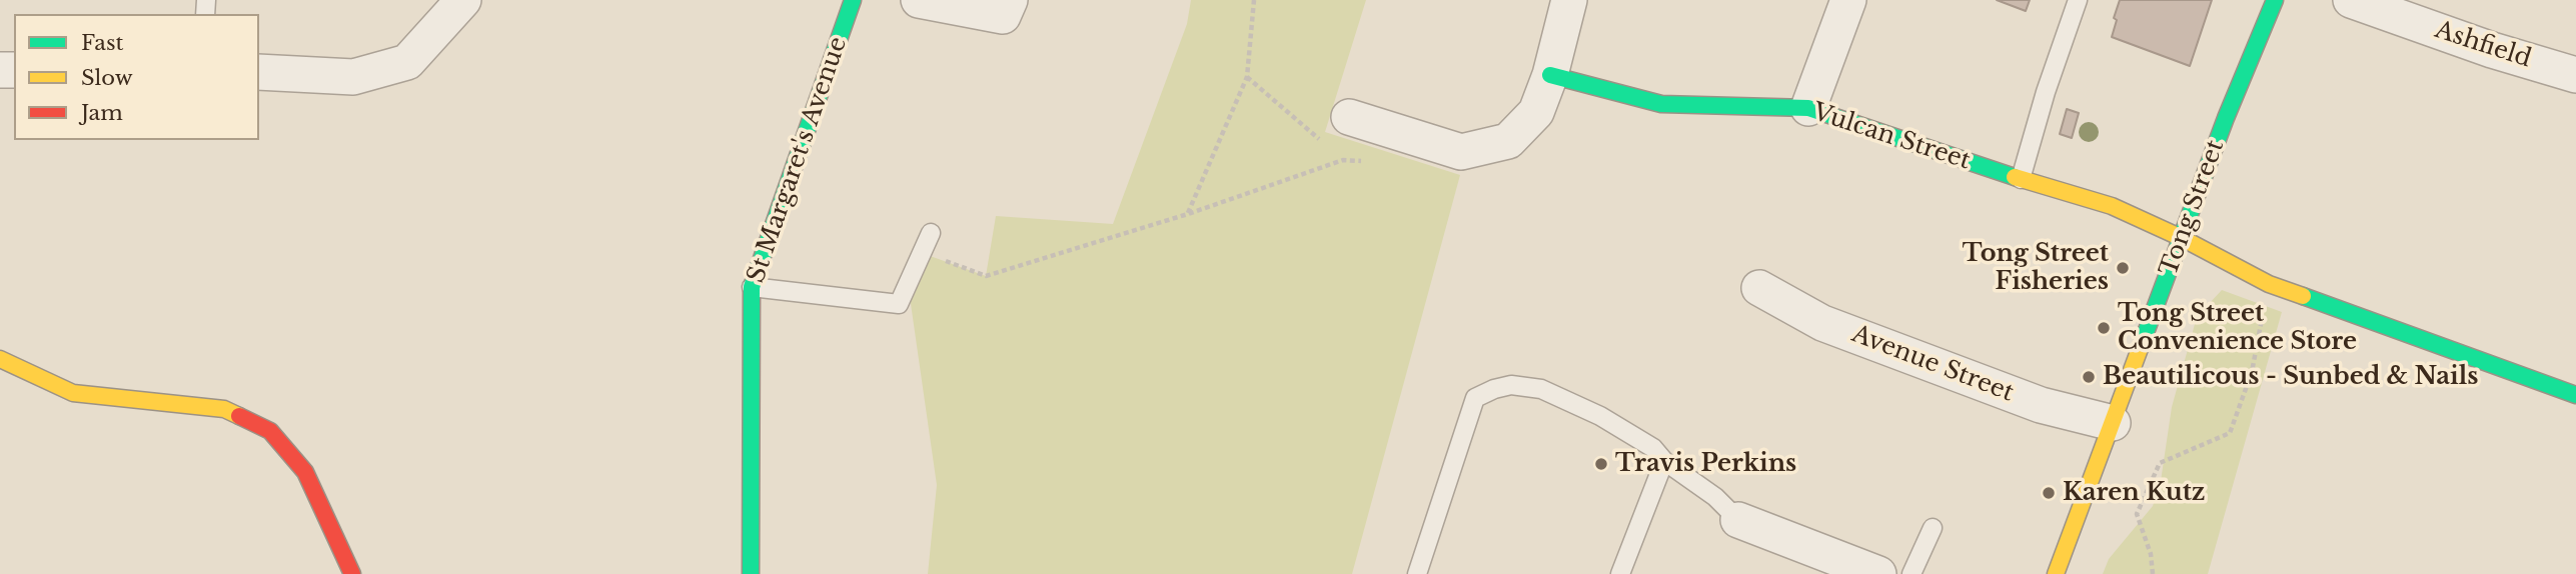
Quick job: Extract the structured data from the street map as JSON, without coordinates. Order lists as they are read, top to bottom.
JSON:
{
  "streets": {
    "main road": ["Vulcan Street", "St Margaret's Avenue", "Tong Street"],
    "street": ["Ashfield", "Avenue Street"]
  },
  "crossings": [
    ["Vulcan Street", "Tong Street"],
    ["Tong Street", "Avenue Street"]
  ],
  "places": [
    "Tong Street Fisheries",
    "Tong Street Convenience Store",
    "Beautilicous - Sunbed & Nails",
    "Travis Perkins",
    "Karen Kutz"
  ],
  "legend": ["Fast", "Slow", "Jam"]
}
